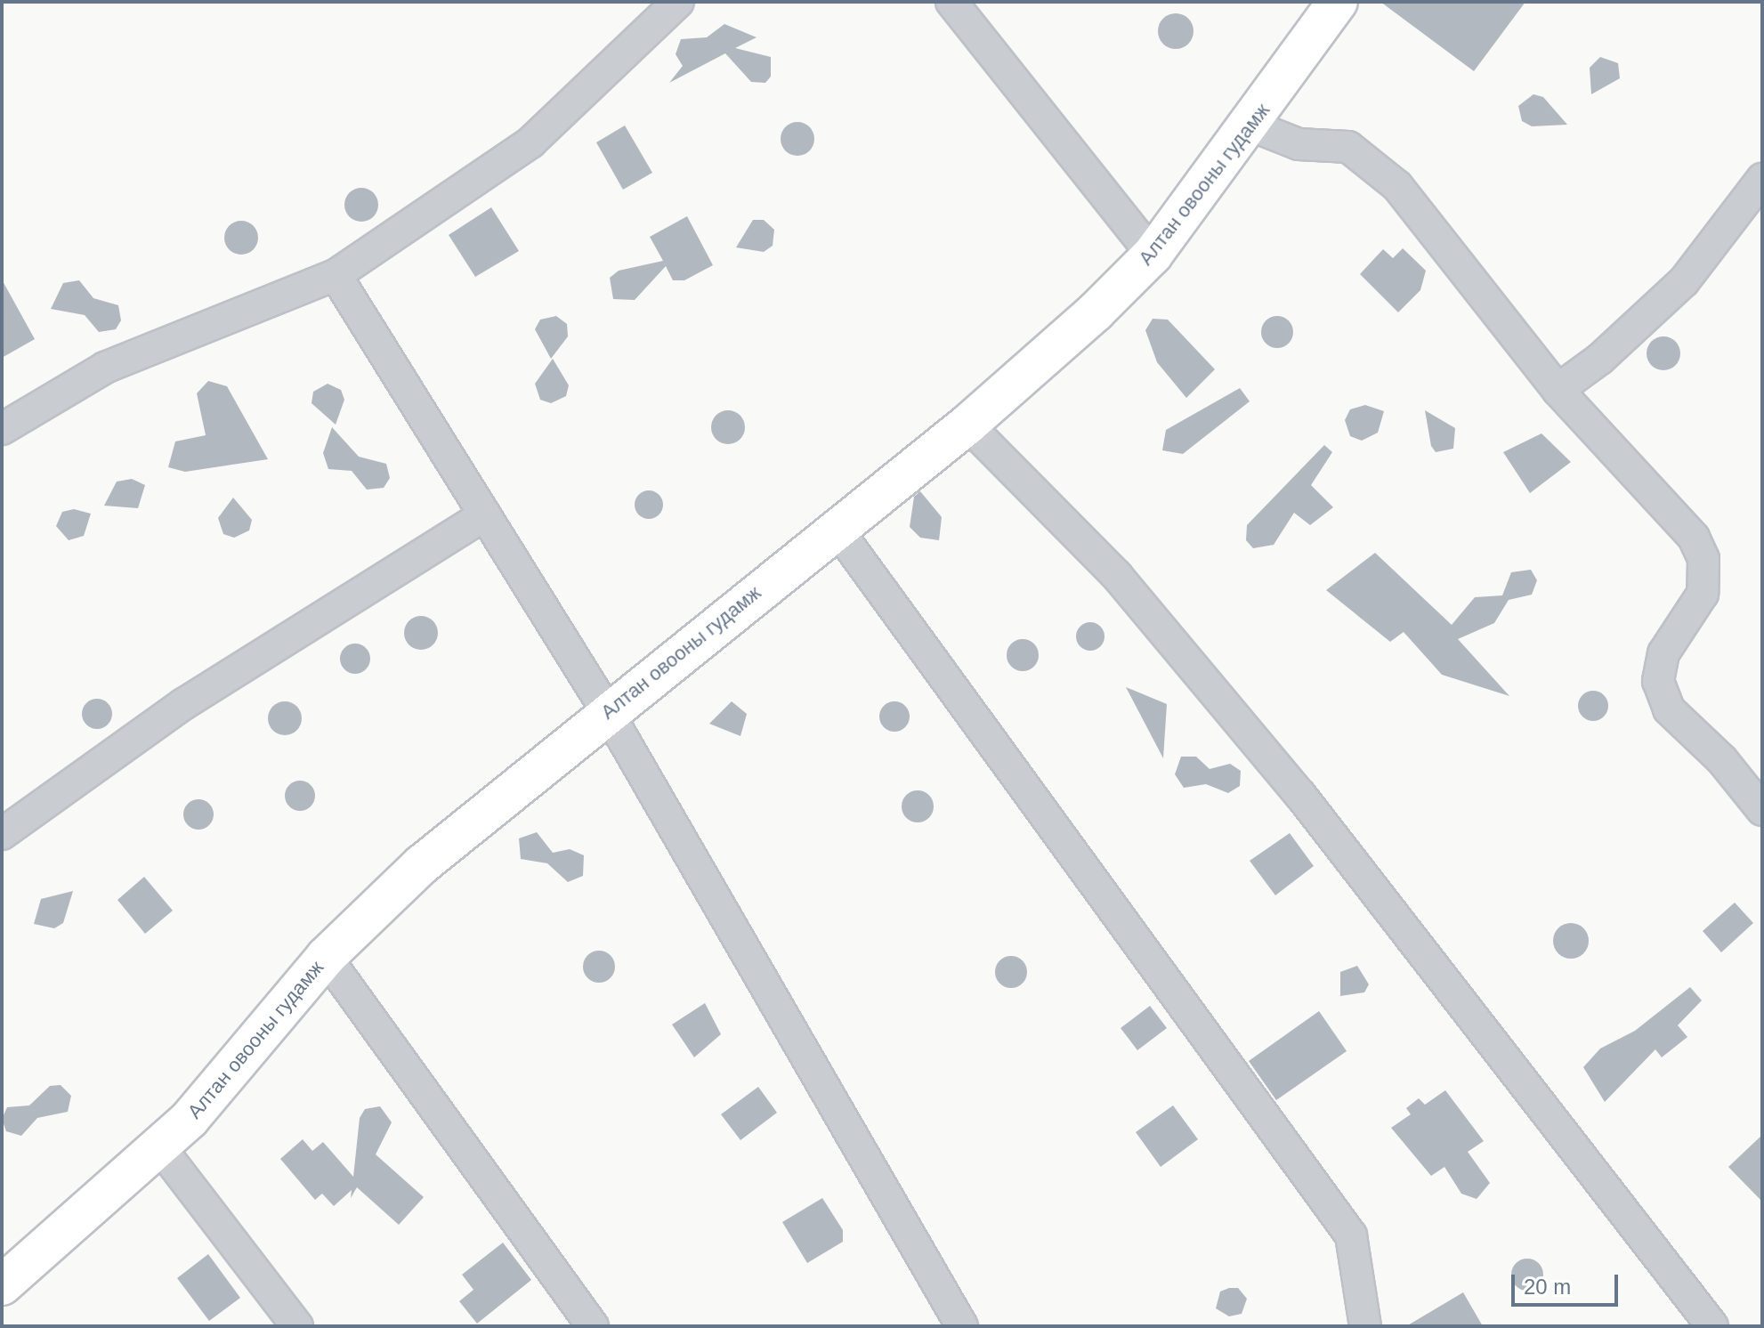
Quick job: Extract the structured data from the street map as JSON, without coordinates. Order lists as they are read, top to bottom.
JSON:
{
  "streets": {
    "main road": ["Алтан овооны гудамж"]
  },
  "scale_bar": "20 m"
}
